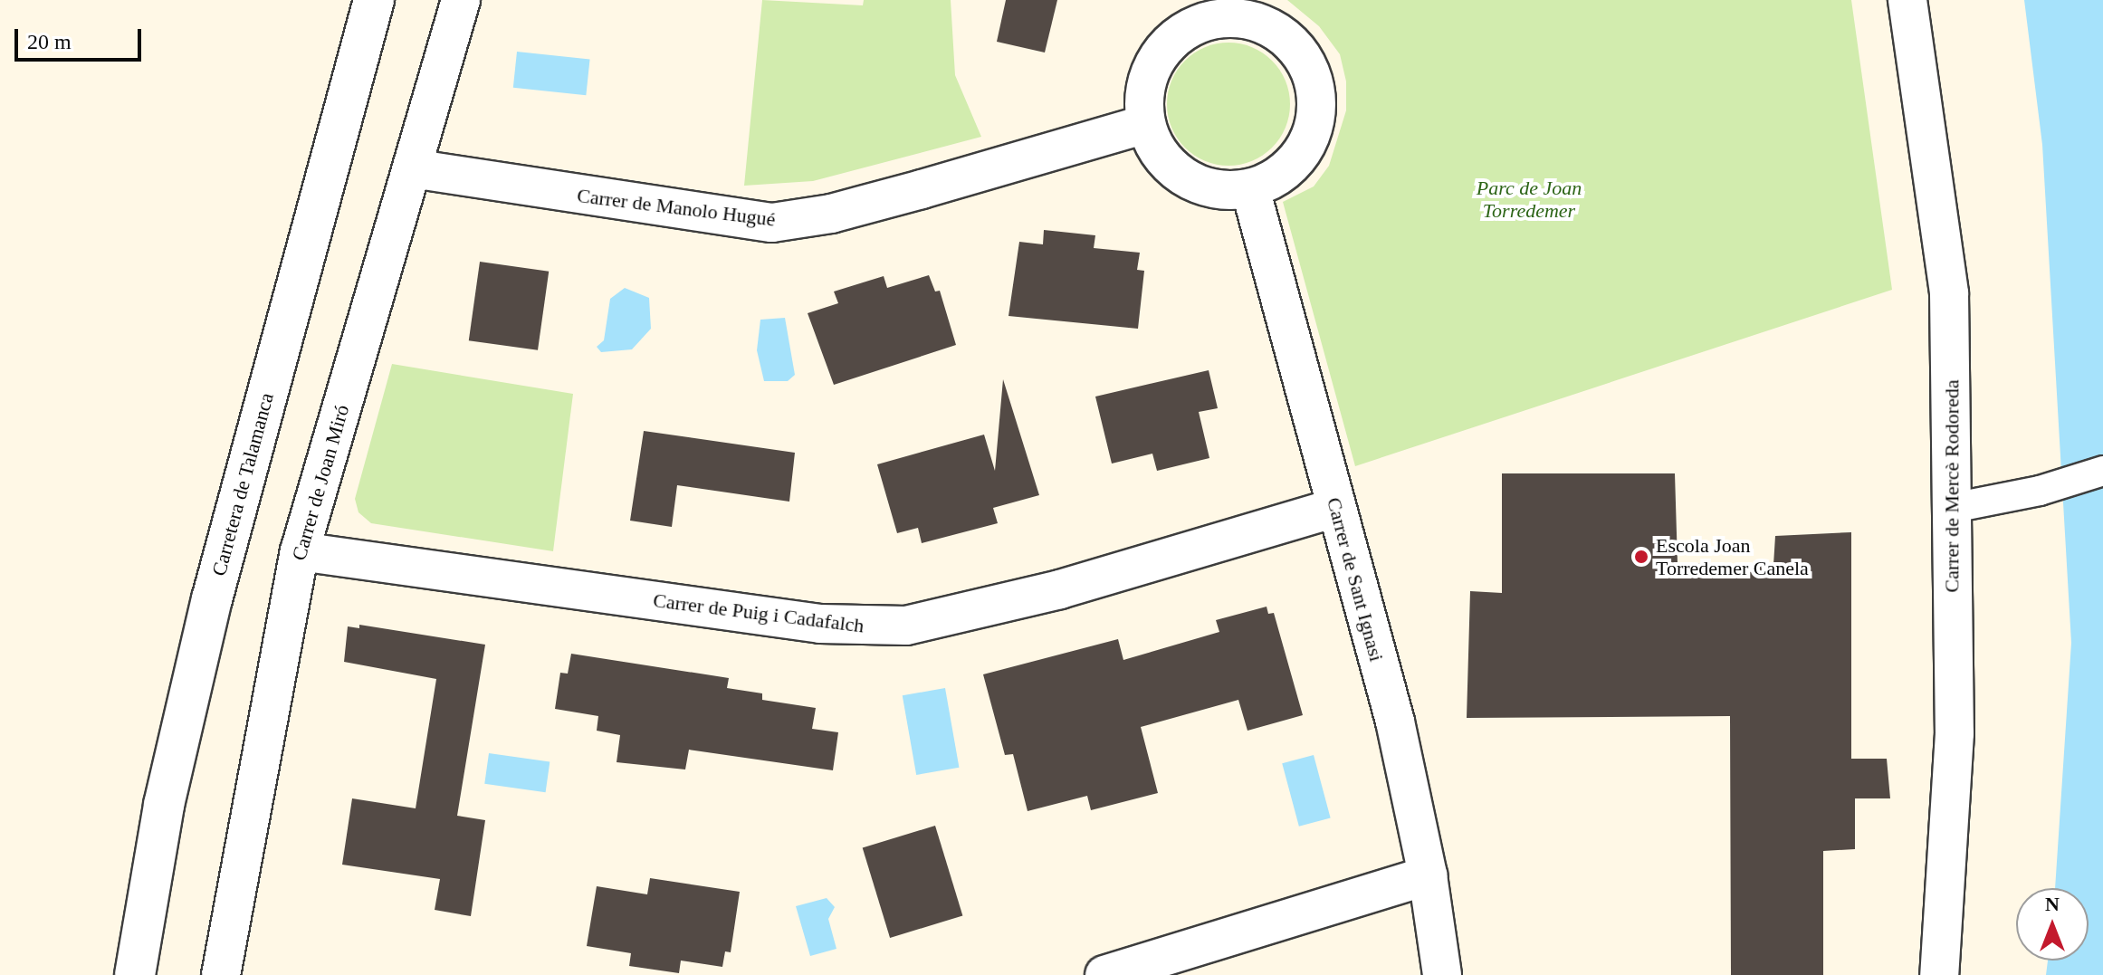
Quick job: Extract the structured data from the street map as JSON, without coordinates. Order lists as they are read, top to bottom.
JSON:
{
  "streets": {
    "street": [
      "Carrer de Manolo Hugué",
      "Carrer de Joan Miró",
      "Carretera de Talamanca",
      "Carrer de Mercè Rodoreda",
      "Carrer de Sant Ignasi",
      "Carrer de Puig i Cadafalch"
    ]
  },
  "crossings": [
    ["Carrer de Manolo Hugué", "Carrer de Joan Miró"],
    ["Carrer de Manolo Hugué", "Carrer de Sant Ignasi"],
    ["Carrer de Joan Miró", "Carrer de Puig i Cadafalch"],
    ["Carrer de Sant Ignasi", "Carrer de Puig i Cadafalch"]
  ],
  "parks": ["Parc de Joan Torredemer"],
  "places": ["Escola Joan Torredemer Canela"],
  "scale_bar": "20 m",
  "north": "top"
}
